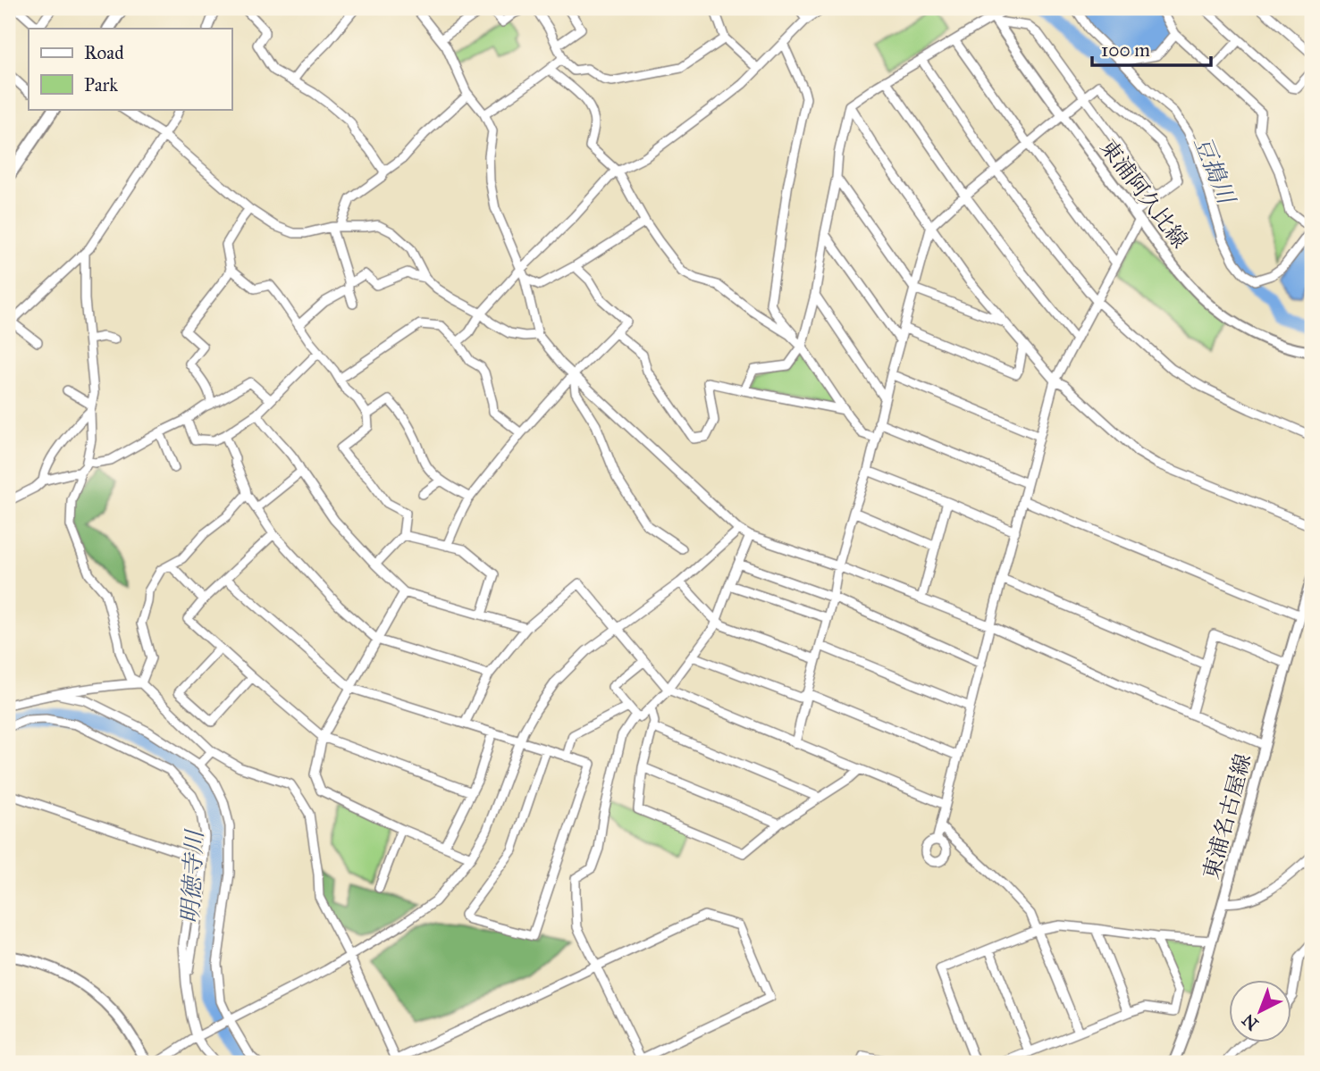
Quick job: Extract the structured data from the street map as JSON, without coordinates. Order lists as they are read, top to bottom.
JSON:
{
  "streets": {
    "main road": ["東浦阿久比線", "東浦名古屋線"]
  },
  "water": ["豆搗川", "明徳寺川"],
  "legend": ["Road", "Park"],
  "scale_bar": "100 m",
  "north": "bottom left"
}
